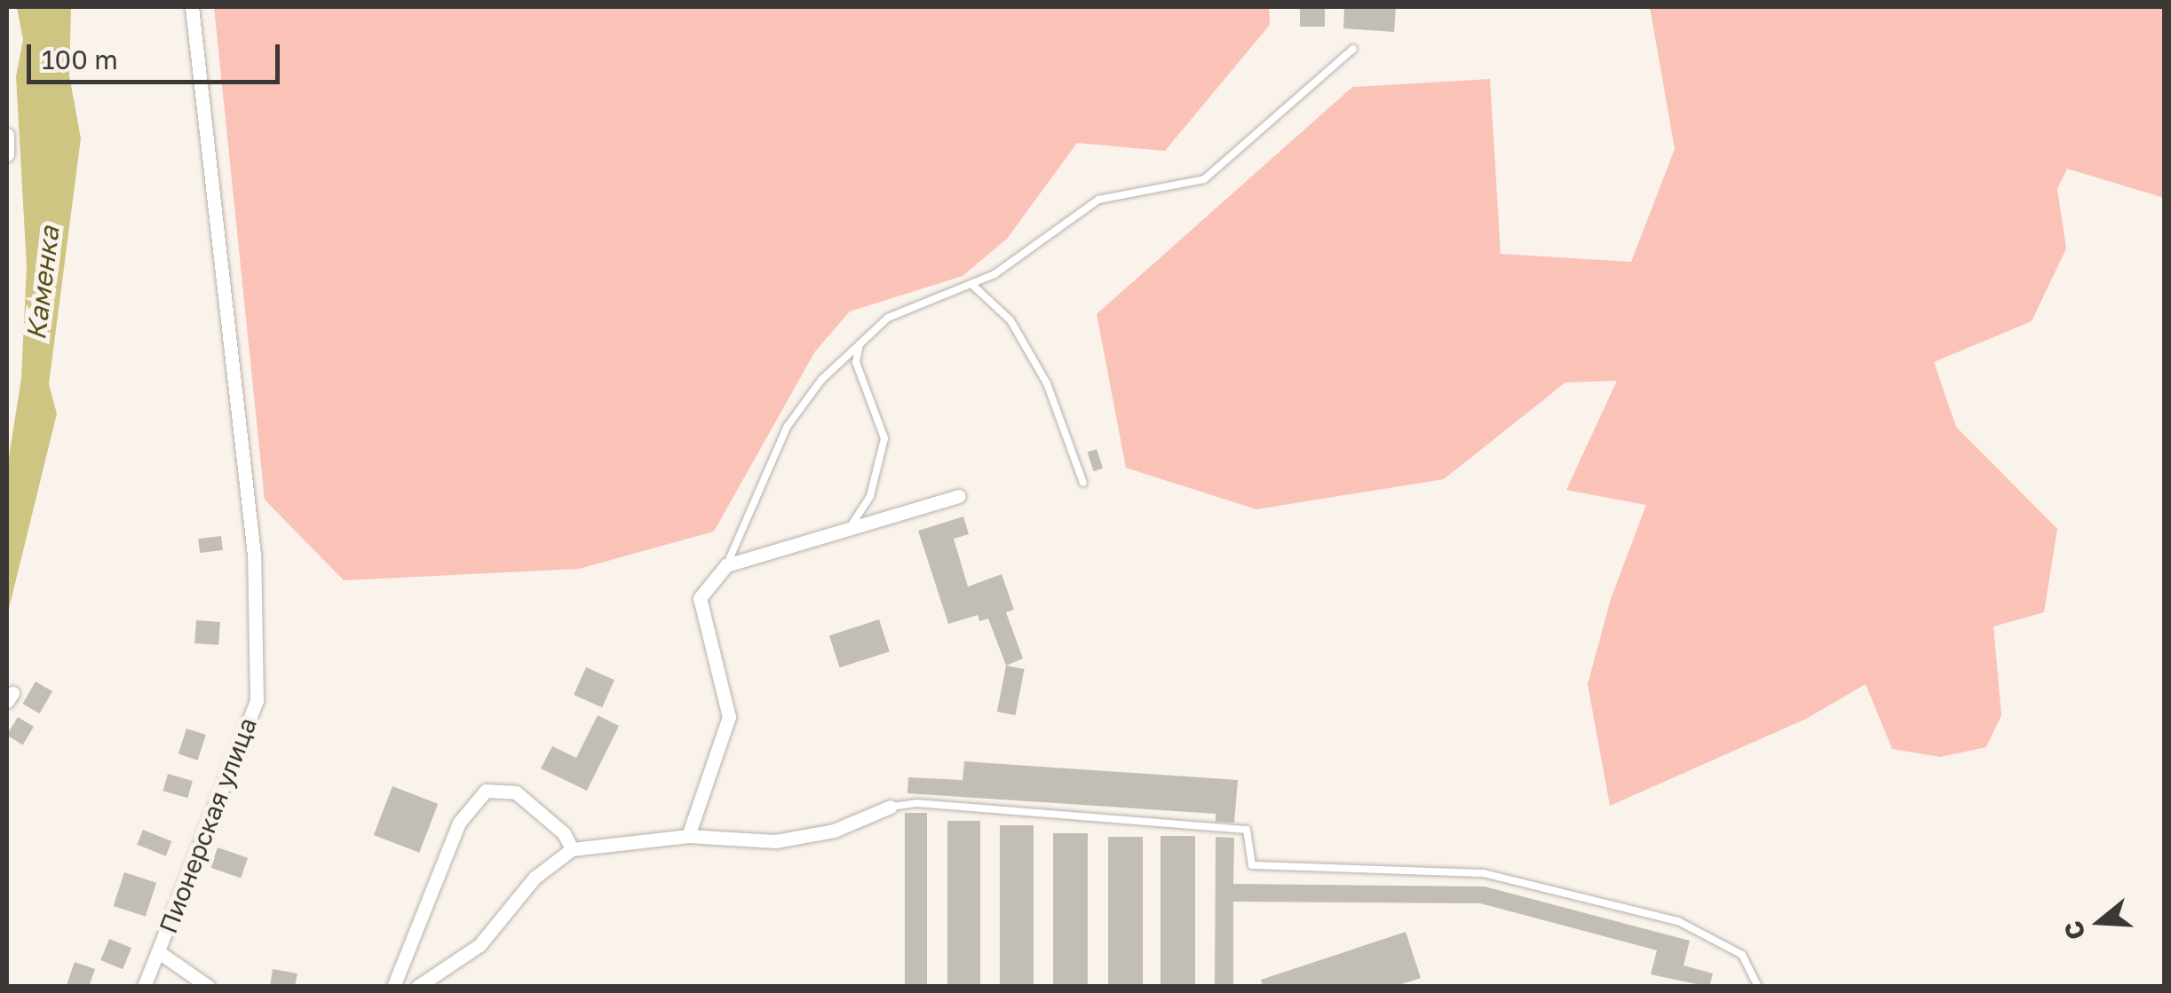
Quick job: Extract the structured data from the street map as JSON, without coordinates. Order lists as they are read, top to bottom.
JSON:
{
  "streets": {
    "street": ["Пионерская улица"]
  },
  "water": ["Каменка"],
  "scale_bar": "100 m",
  "north": "left"
}
